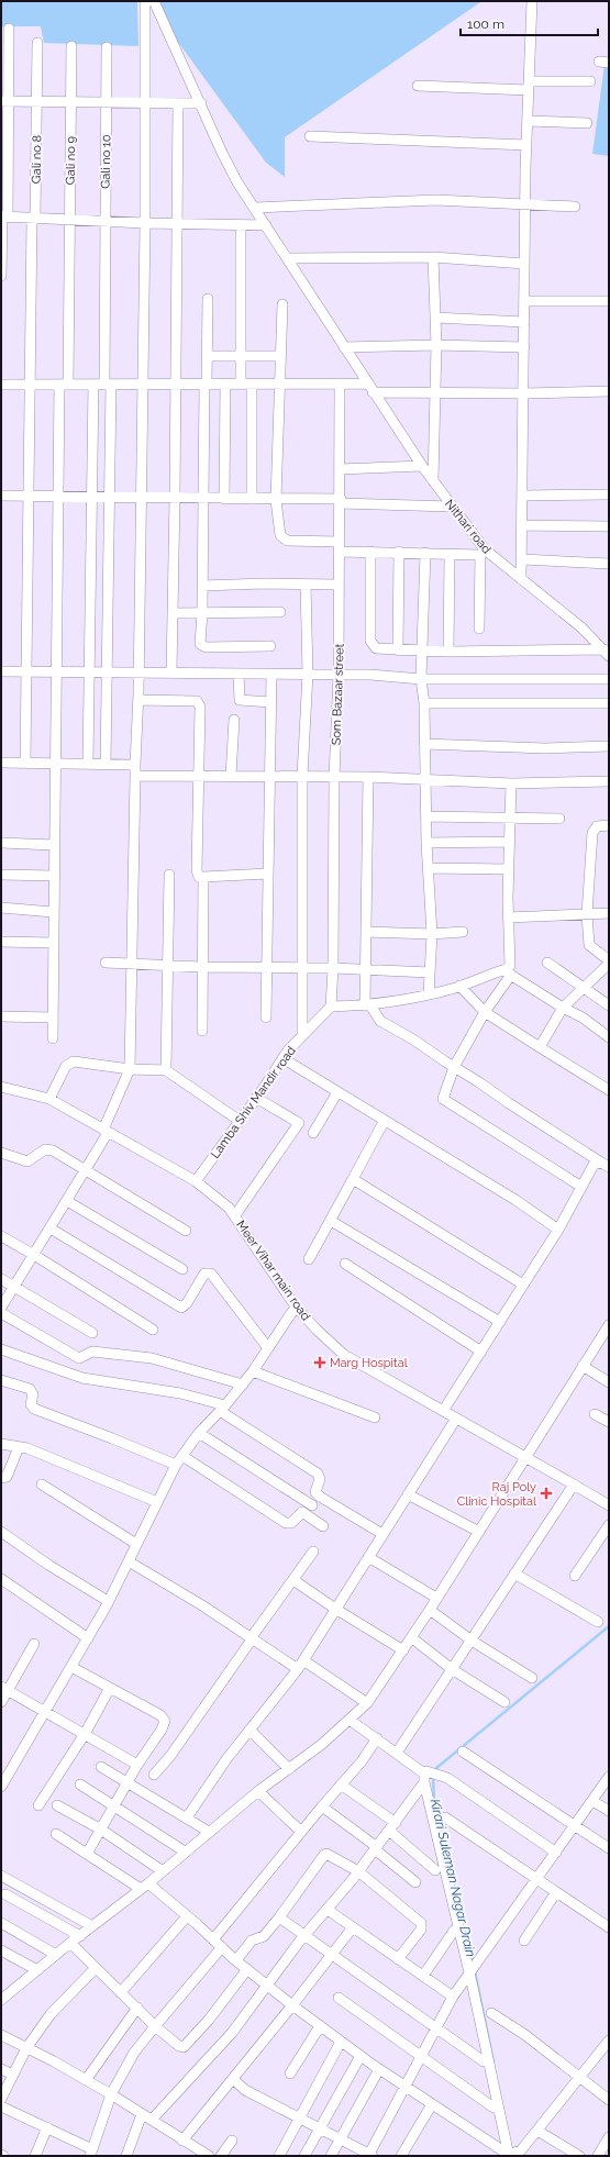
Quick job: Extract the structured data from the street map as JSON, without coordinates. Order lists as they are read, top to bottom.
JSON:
{
  "streets": {
    "street": [
      "Gali no 8",
      "Gali no 9",
      "Gali no 10",
      "Nithari road",
      "Som Bazaar street",
      "Lamba Shiv Mandir road",
      "Meer Vihar main road"
    ]
  },
  "crossings": [
    ["Som Bazaar street", "Lamba Shiv Mandir road"],
    ["Lamba Shiv Mandir road", "Meer Vihar main road"]
  ],
  "water": ["Kirari Suleman Nagar Drain"],
  "places": {
    "health": ["Marg Hospital", "Raj Poly Clinic Hospital"]
  },
  "scale_bar": "100 m"
}
